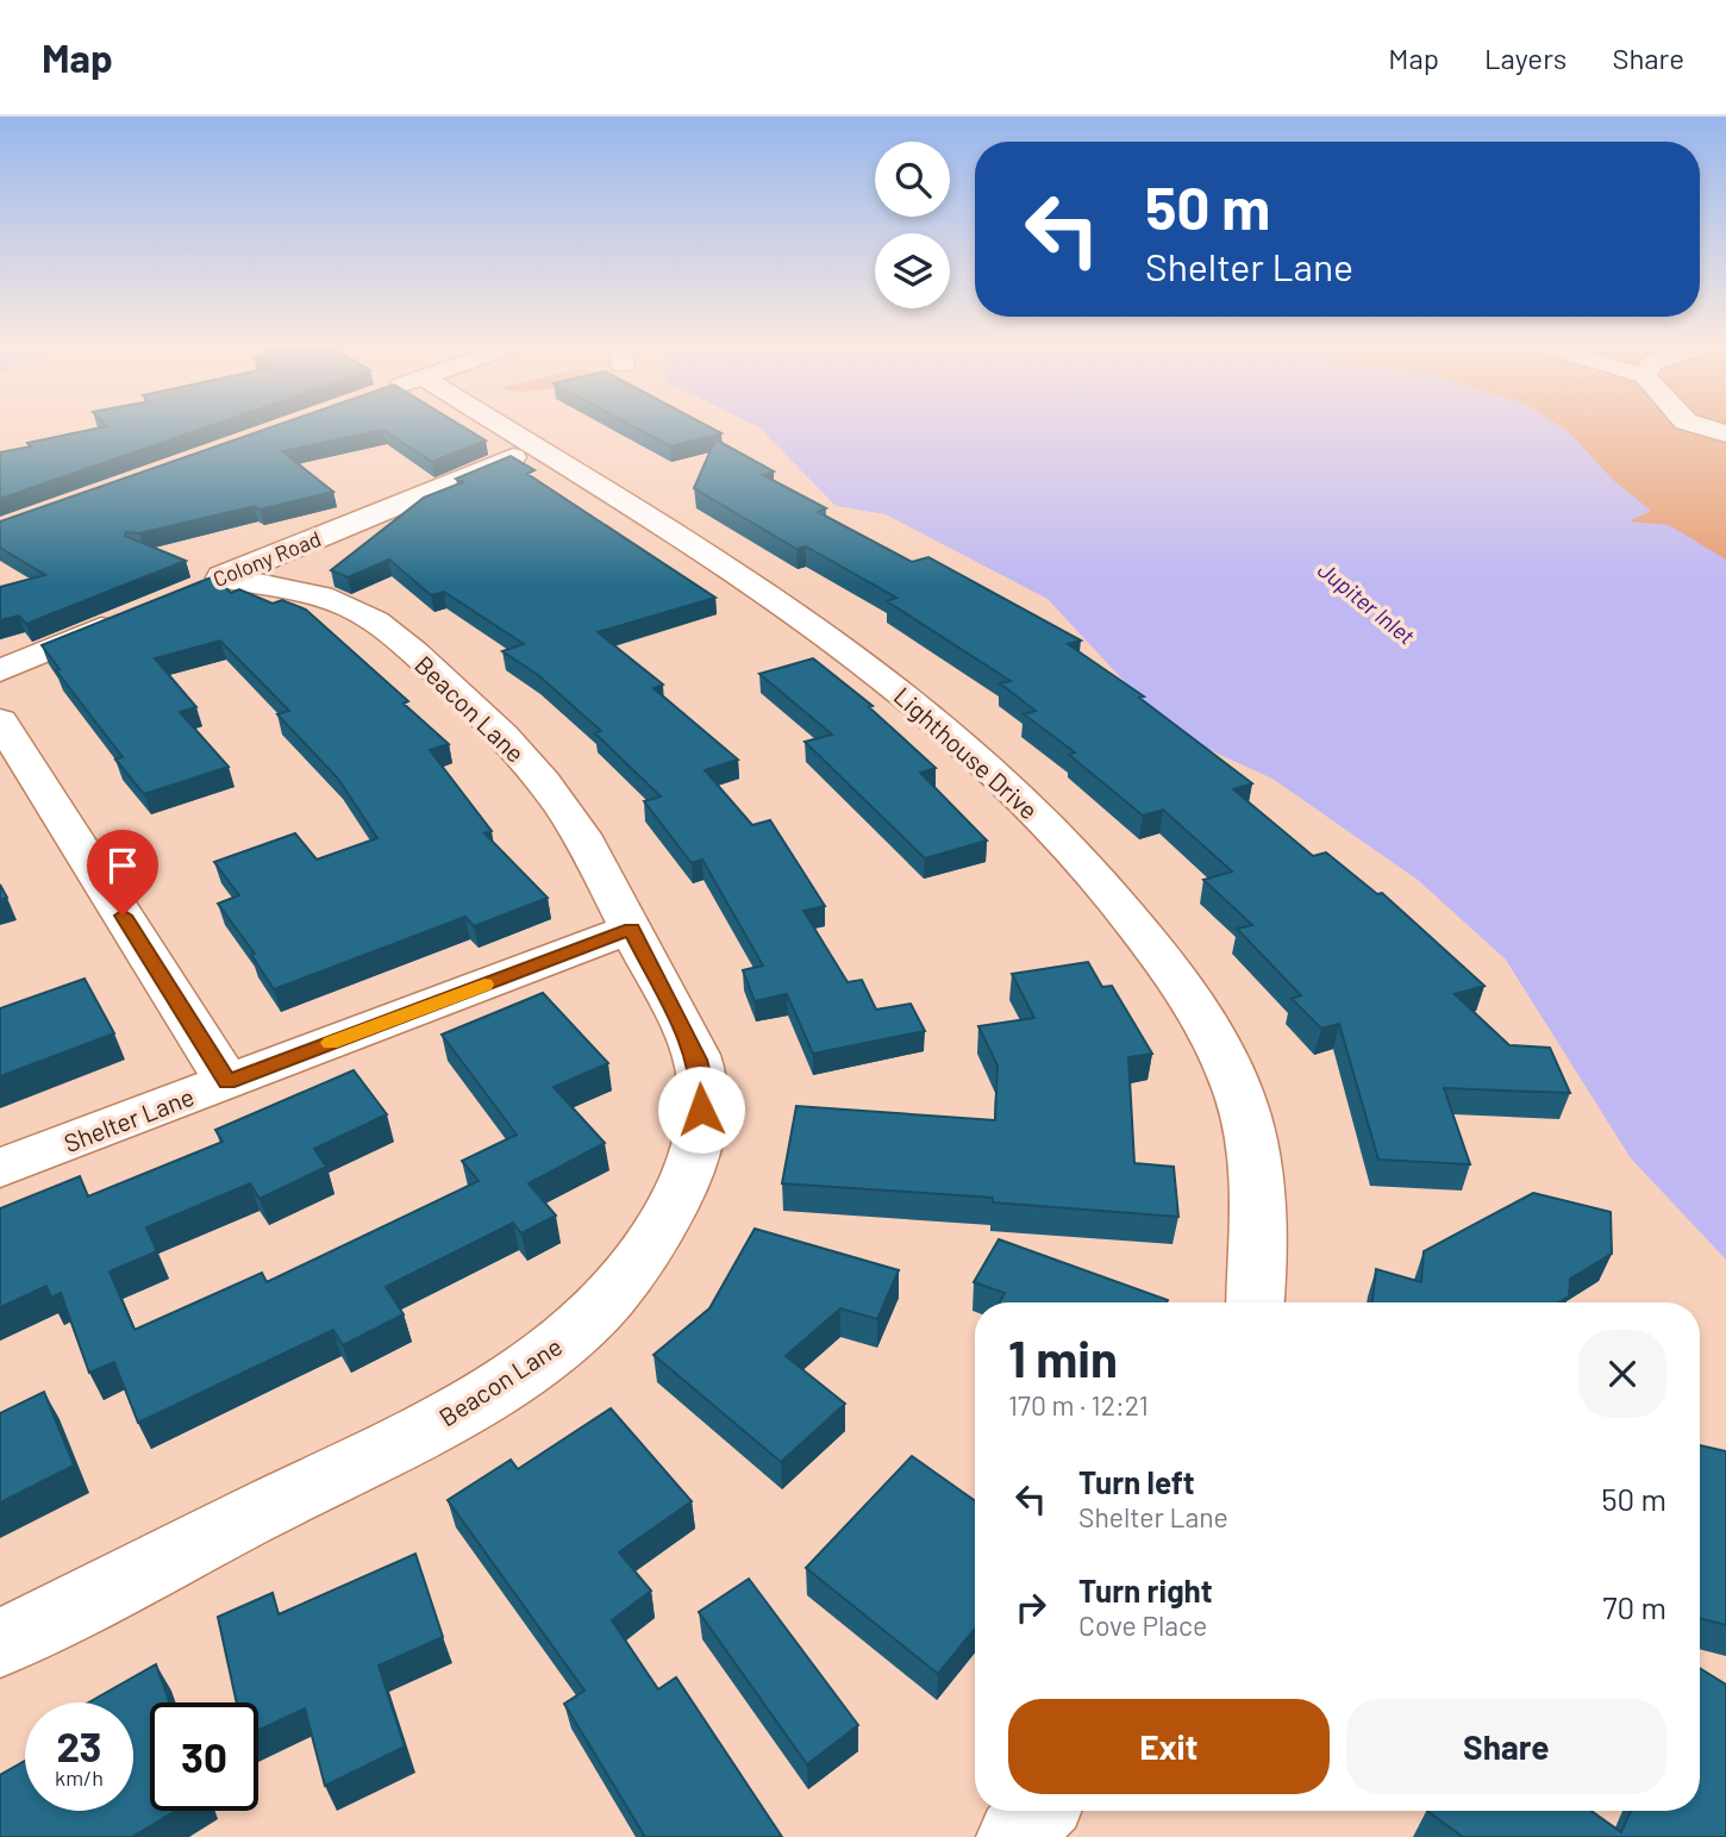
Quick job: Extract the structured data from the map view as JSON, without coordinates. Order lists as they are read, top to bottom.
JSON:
{
  "streets": {
    "street": [
      "Colony Road",
      "Beacon Lane",
      "Lighthouse Drive",
      "Shelter Lane"
    ]
  },
  "crossings": [
    ["Colony Road", "Beacon Lane"],
    ["Colony Road", "Lighthouse Drive"],
    ["Beacon Lane", "Shelter Lane"]
  ],
  "water": ["Jupiter Inlet"],
  "page": {
    "header": "Map",
    "nav": ["Map", "Layers", "Share"],
    "turn": ["50 m", "Shelter Lane"],
    "heading": ["1 min", "170 m · 12:21"],
    "list": [
      {
        "name": "Turn left",
        "note": "Shelter Lane",
        "value": "50 m"
      },
      {
        "name": "Turn right",
        "note": "Cove Place",
        "value": "70 m"
      }
    ],
    "buttons": ["Exit", "Share"],
    "speed": "23 km/h",
    "limit": "30"
  }
}
